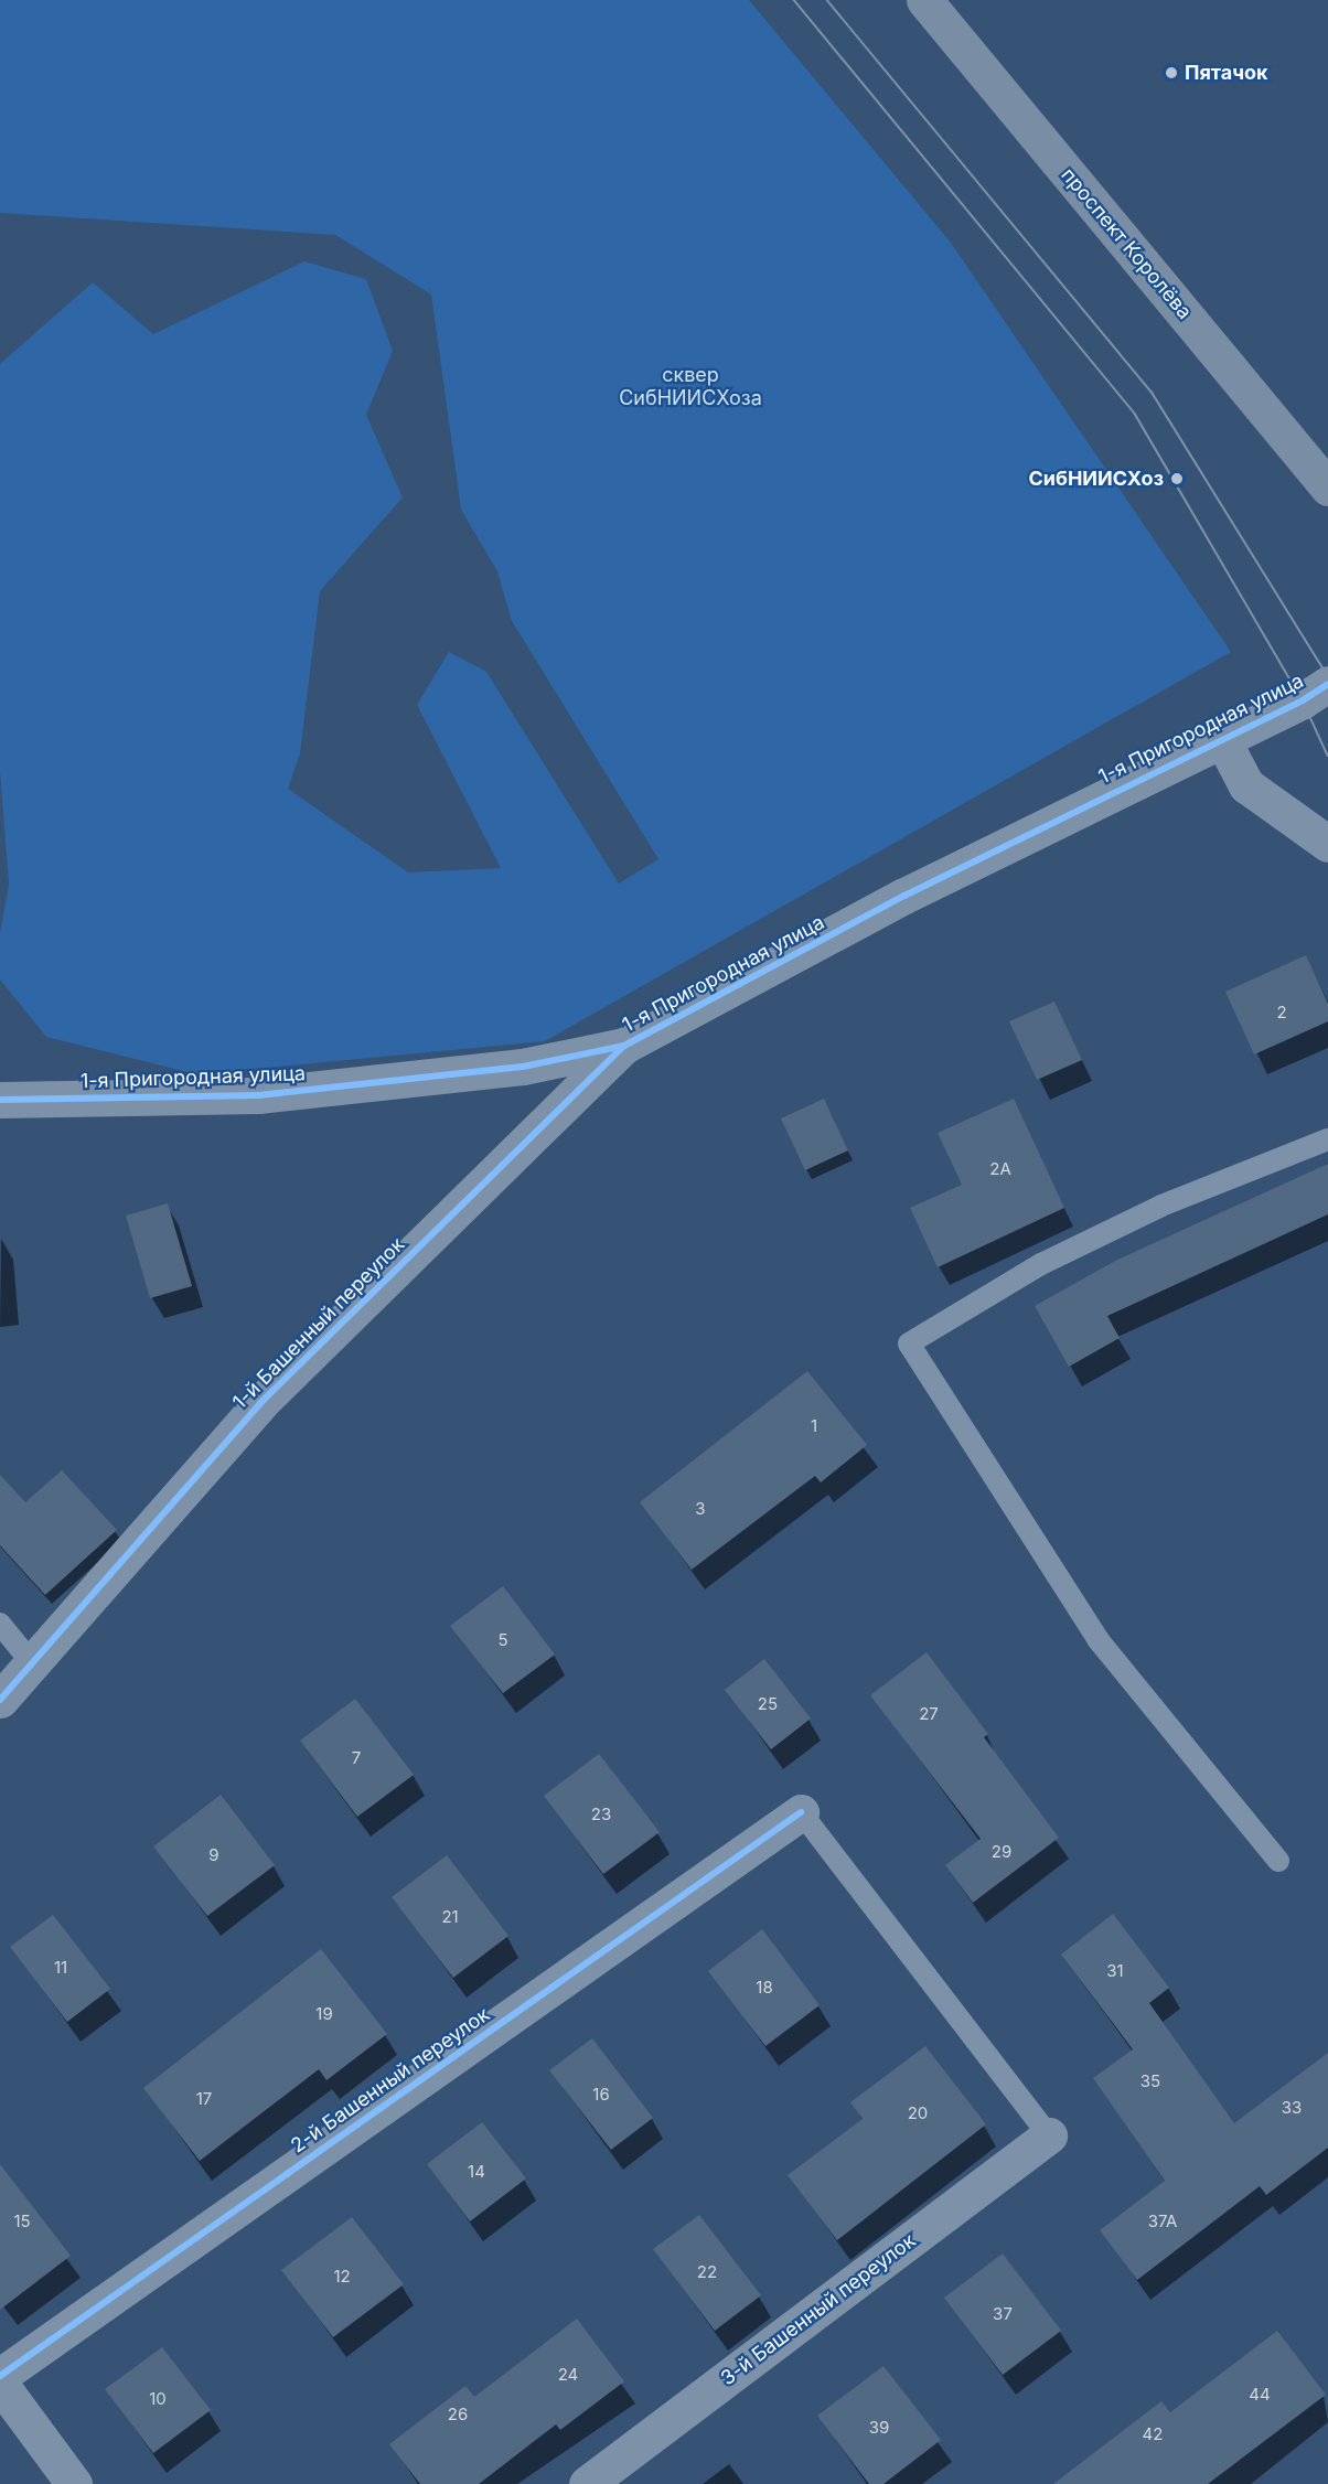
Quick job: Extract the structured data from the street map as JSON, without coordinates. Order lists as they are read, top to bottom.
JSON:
{
  "streets": {
    "main road": ["проспект Королёва"],
    "street": [
      "1-я Пригородная улица",
      "1-й Башенный переулок",
      "2-й Башенный переулок",
      "3-й Башенный переулок"
    ]
  },
  "crossings": [
    ["1-я Пригородная улица", "1-й Башенный переулок"]
  ],
  "parks": ["сквер СибНИИСХоза"],
  "places": ["Пятачок", "СибНИИСХоз"],
  "house_numbers": [
    "2",
    "2А",
    "1",
    "3",
    "5",
    "25",
    "27",
    "7",
    "23",
    "29",
    "9",
    "21",
    "11",
    "31",
    "18",
    "19",
    "35",
    "16",
    "17",
    "33",
    "20",
    "14",
    "15",
    "37А",
    "22",
    "12",
    "37",
    "24",
    "44",
    "10",
    "26",
    "39",
    "42"
  ]
}
